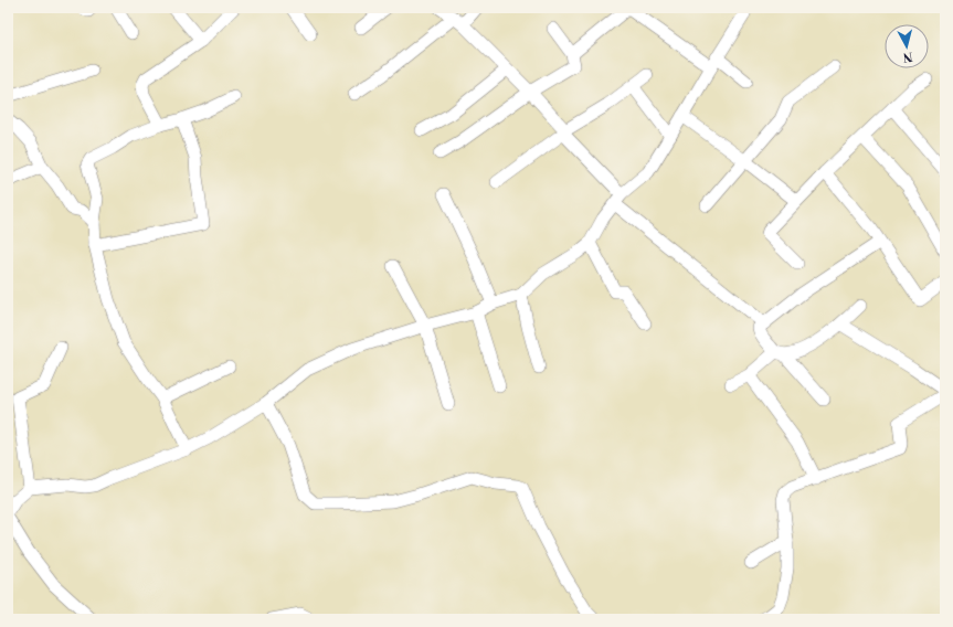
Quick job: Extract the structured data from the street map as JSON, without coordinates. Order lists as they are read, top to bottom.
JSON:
{
  "north": "bottom"
}
